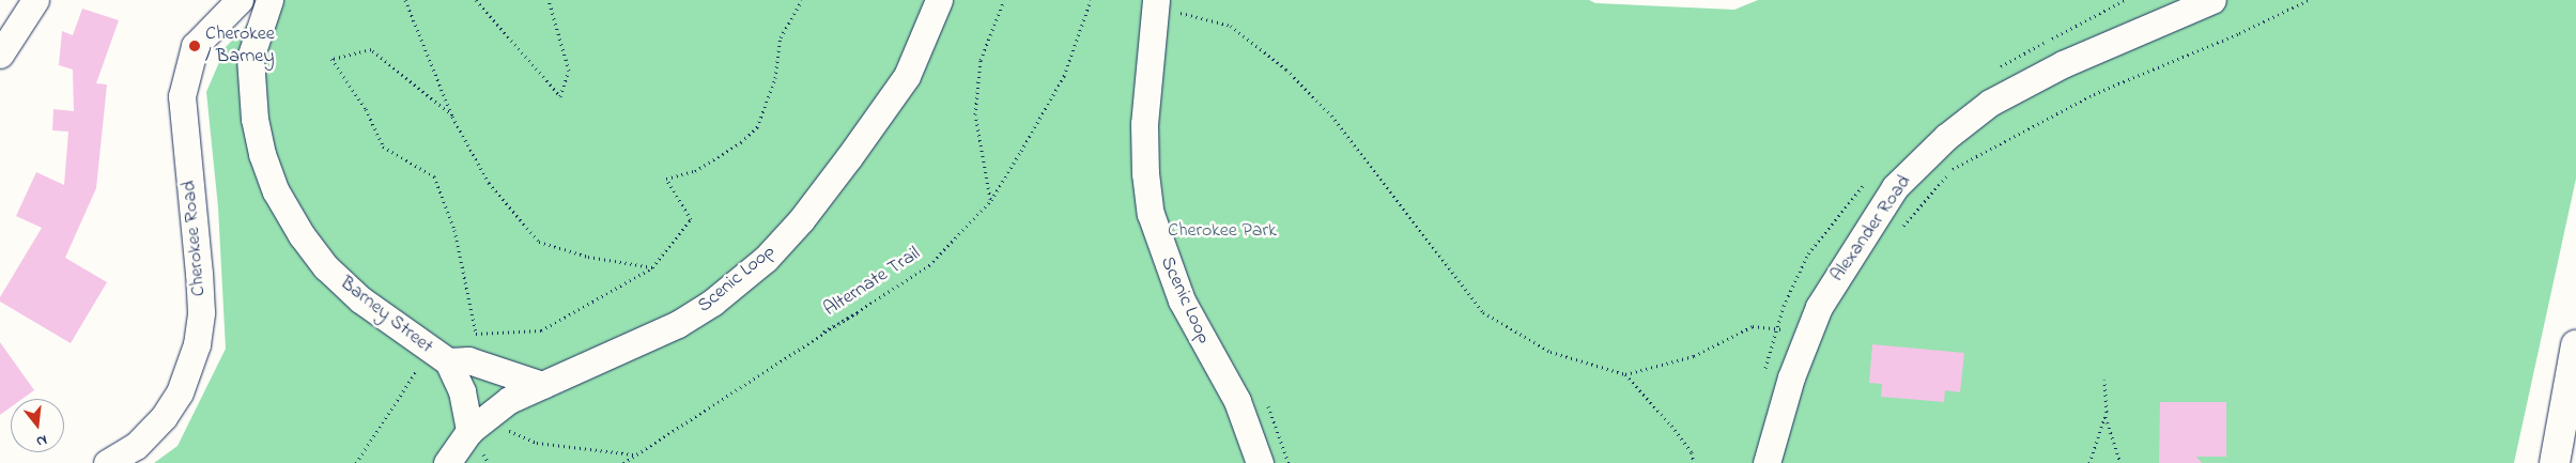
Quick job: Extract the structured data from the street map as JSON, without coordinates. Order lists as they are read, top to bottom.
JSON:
{
  "streets": {
    "street": [
      "Alexander Road",
      "Cherokee Road",
      "Scenic Loop",
      "Barney Street"
    ],
    "path": ["Alternate Trail"]
  },
  "crossings": [
    ["Scenic Loop", "Barney Street"]
  ],
  "parks": ["Cherokee Park"],
  "places": ["Cherokee / Barney"],
  "north": "bottom"
}
